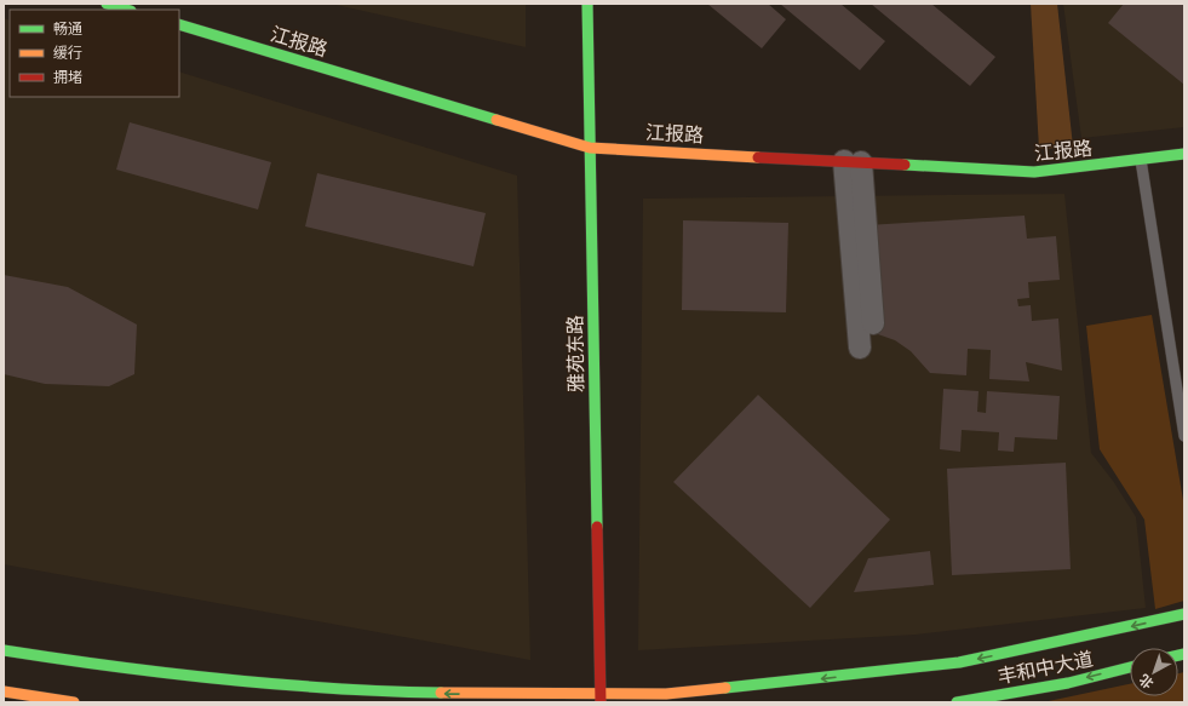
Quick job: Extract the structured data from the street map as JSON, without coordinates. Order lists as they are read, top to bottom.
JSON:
{
  "streets": {
    "street": ["江报路", "雅苑东路", "丰和中大道"]
  },
  "crossings": [
    ["江报路", "雅苑东路"]
  ],
  "legend": ["畅通", "缓行", "拥堵"],
  "north": "bottom left"
}
